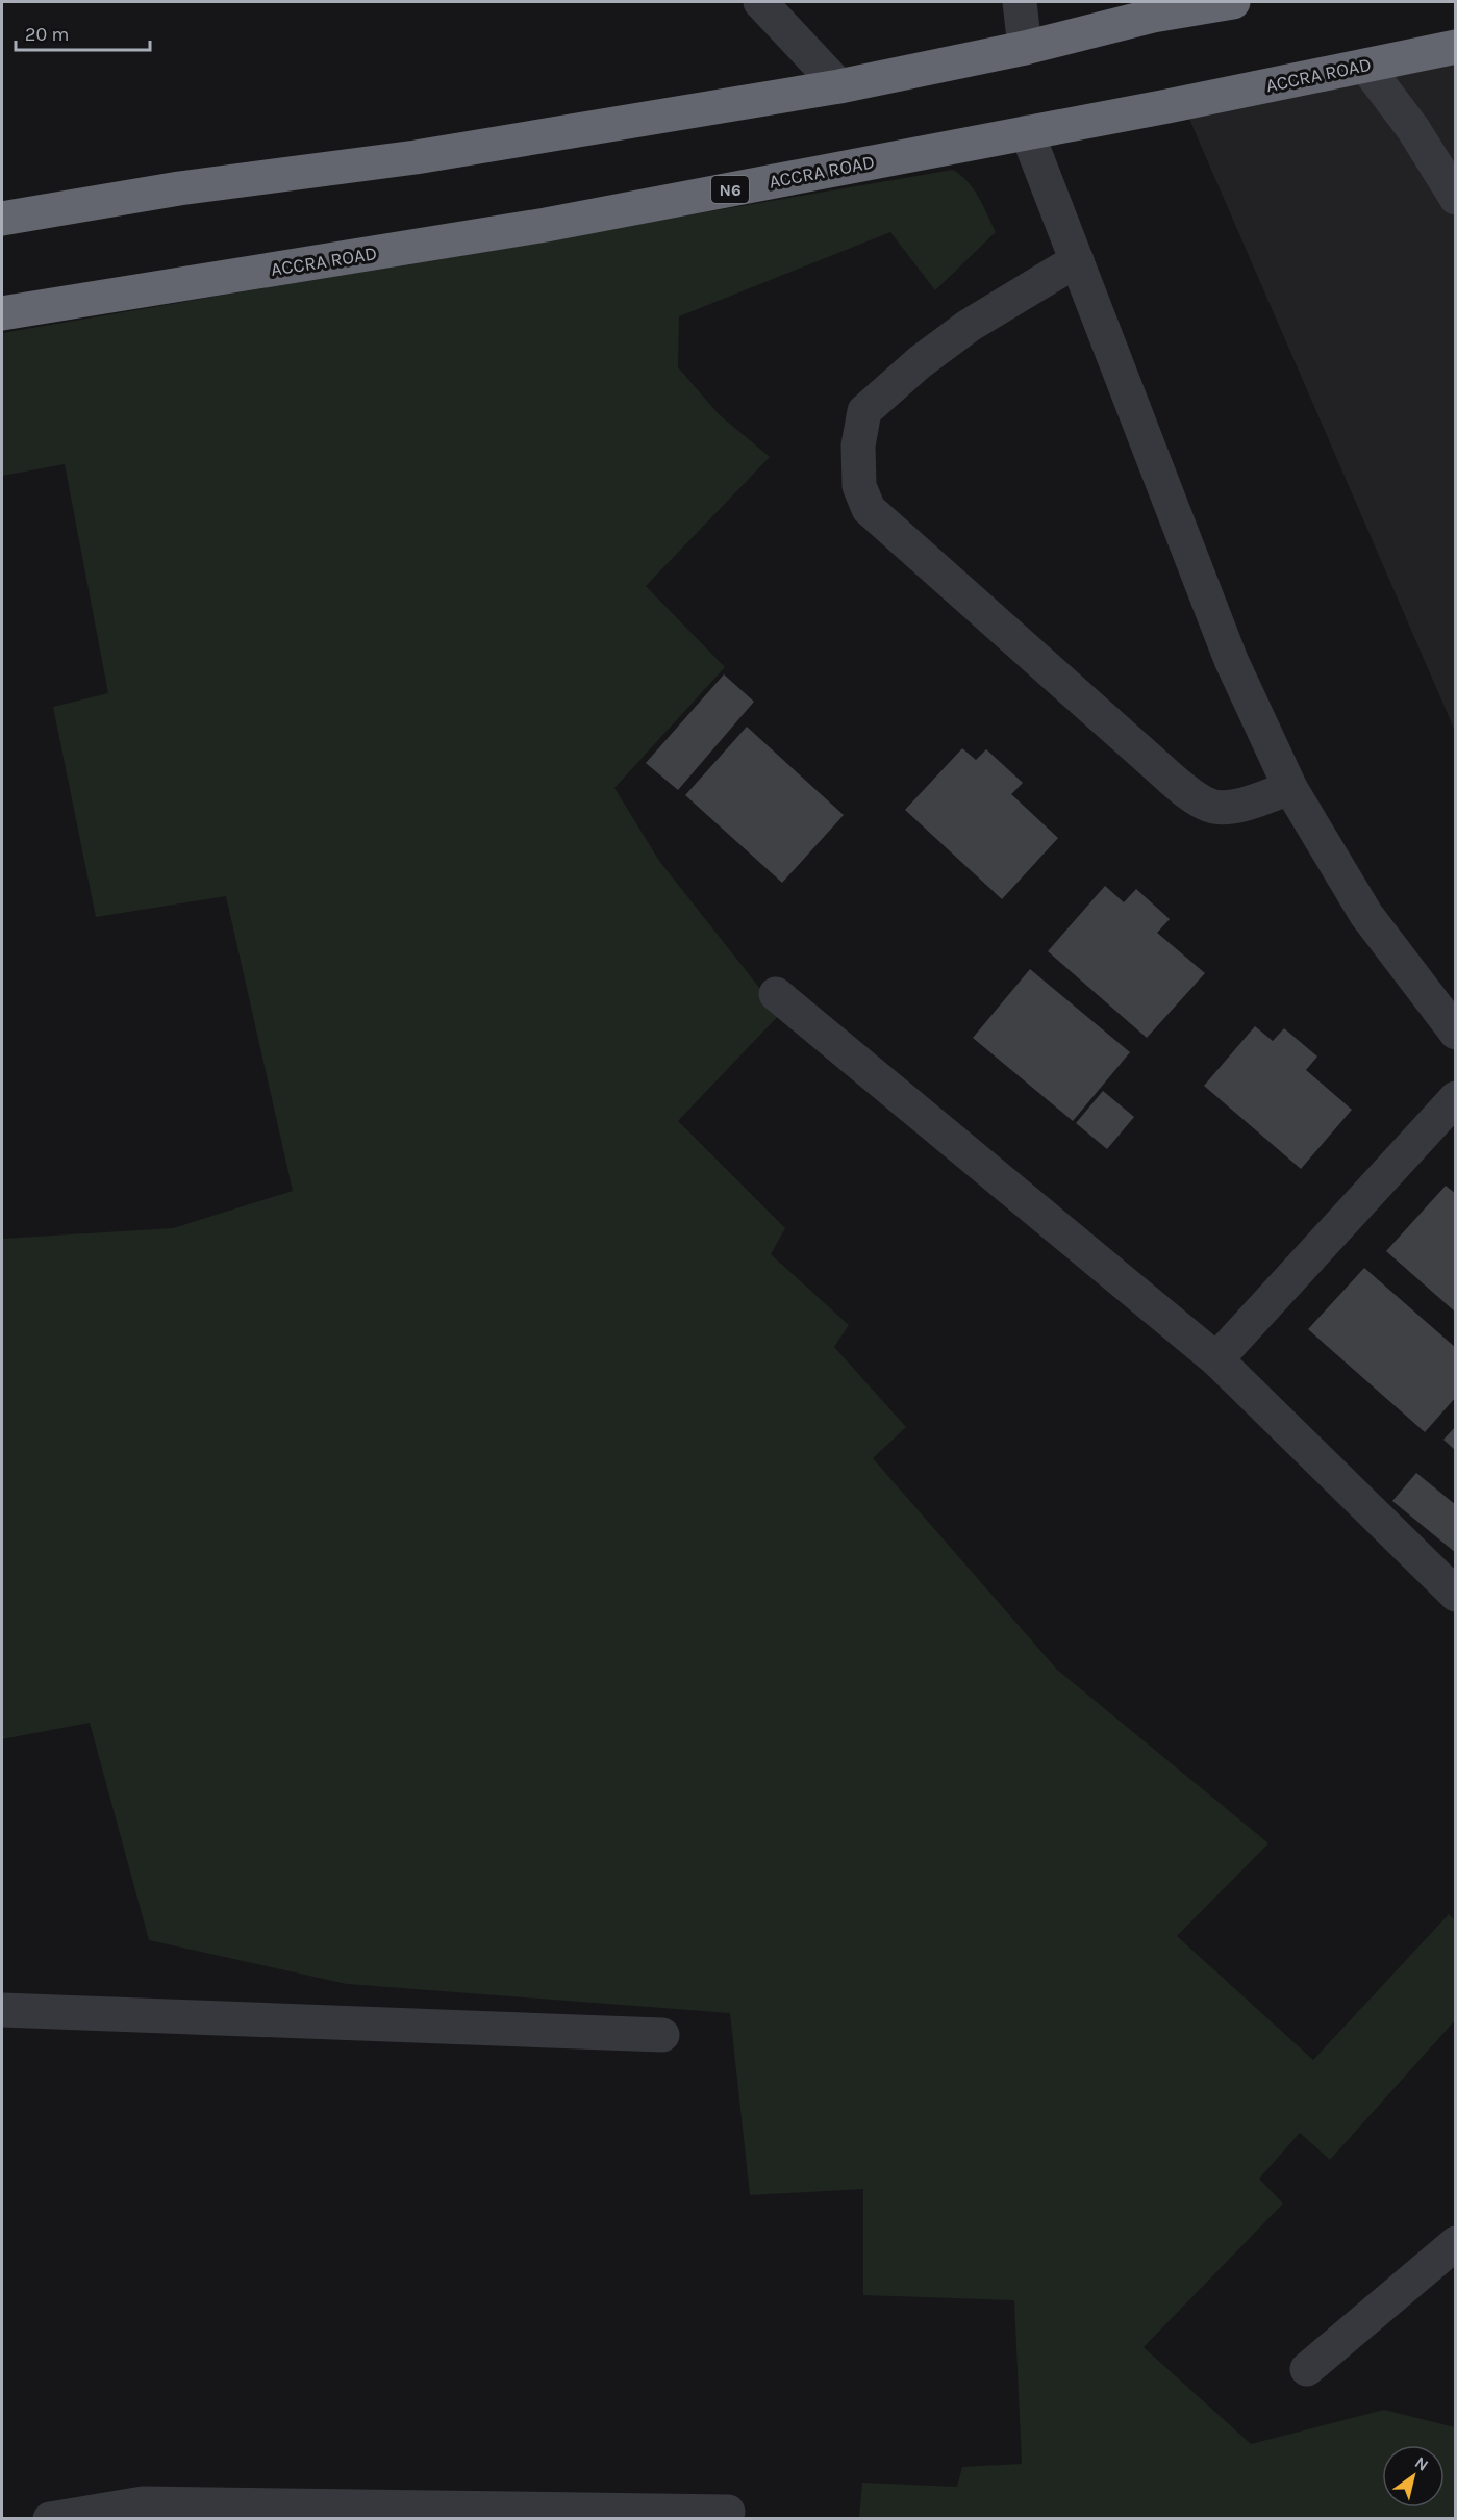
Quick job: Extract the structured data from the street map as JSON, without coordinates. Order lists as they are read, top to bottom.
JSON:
{
  "streets": {
    "highway": ["ACCRA ROAD", "N6"]
  },
  "scale_bar": "20 m",
  "north": "top right"
}
